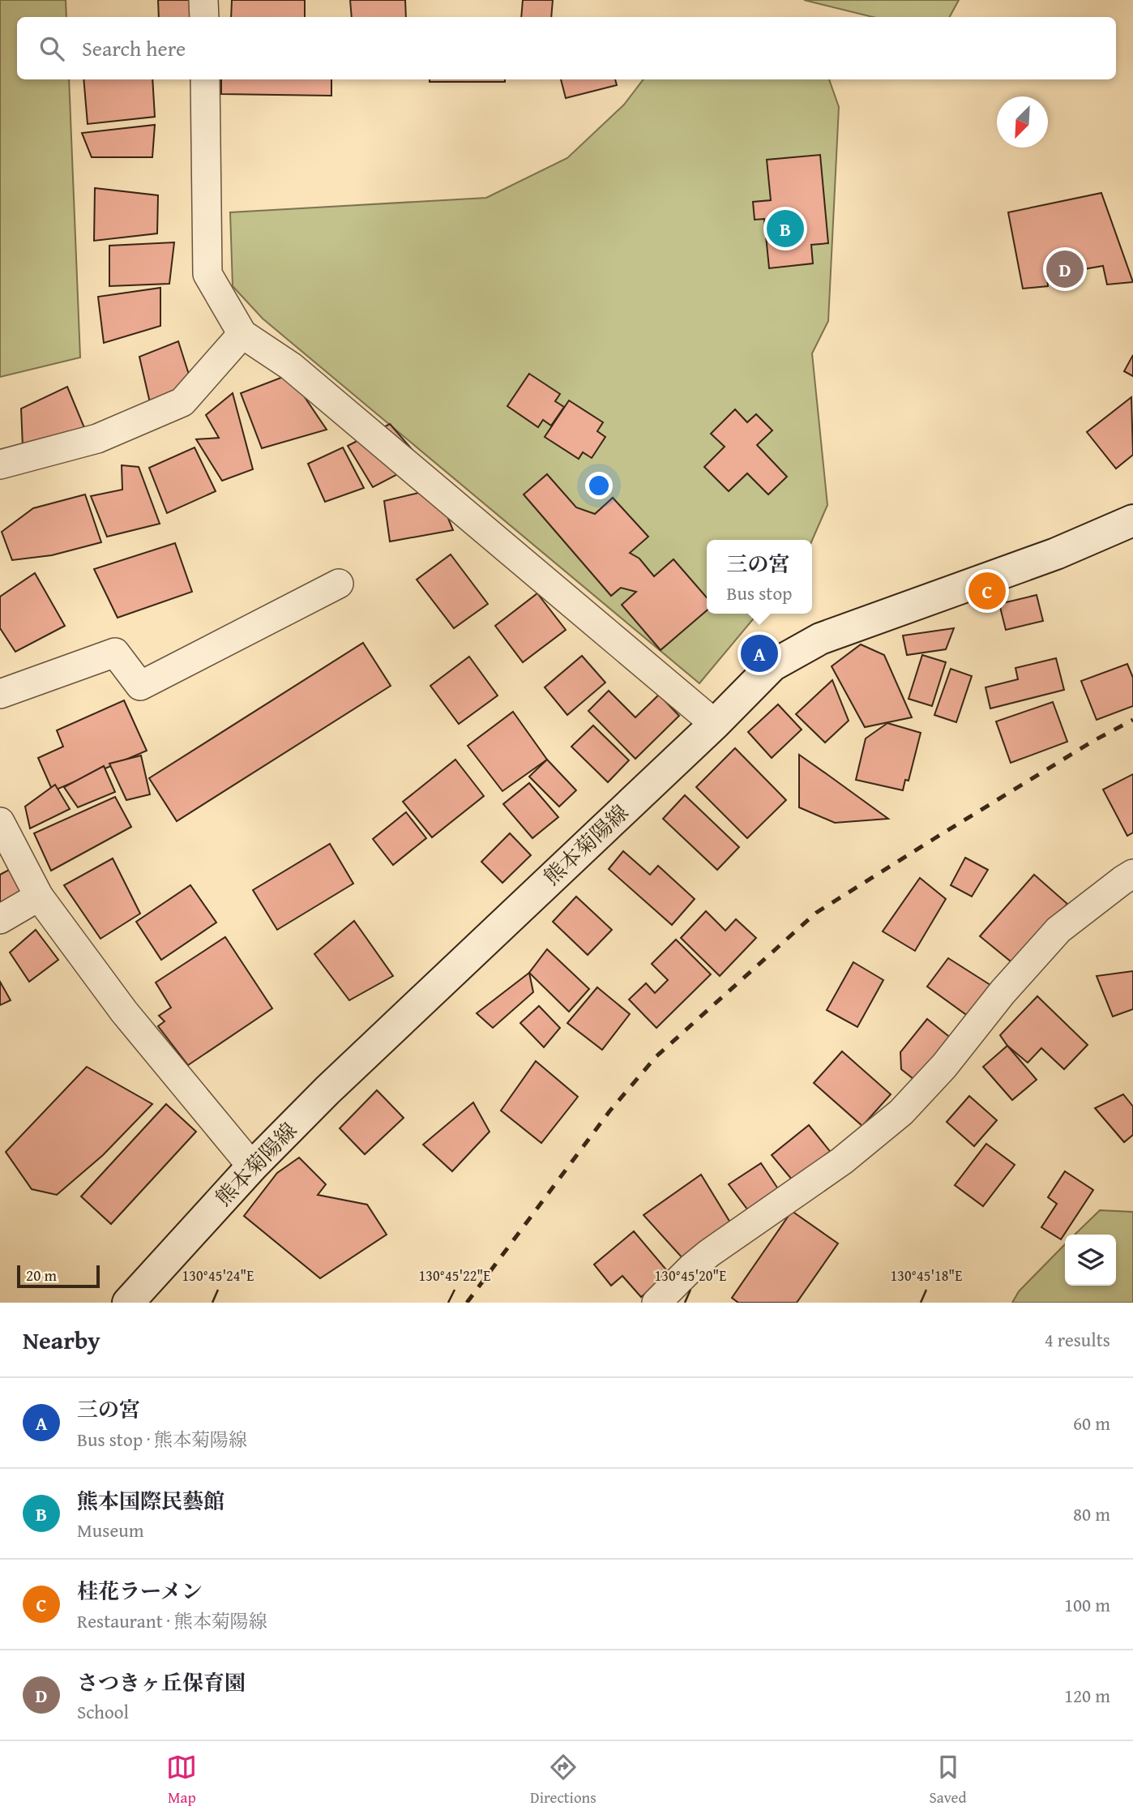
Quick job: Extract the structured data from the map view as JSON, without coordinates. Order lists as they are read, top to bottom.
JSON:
{
  "streets": {
    "main road": ["熊本菊陽線"]
  },
  "scale_bar": "20 m",
  "north": "bottom left",
  "page": {
    "search": "Search here",
    "pins": [
      "B",
      "D",
      "C",
      "A"
    ],
    "popup": ["三の宮", "Bus stop"],
    "scale": "20 m",
    "heading": ["Nearby", "4 results"],
    "list": [
      {
        "mark": "A",
        "name": "三の宮",
        "note": "Bus stop · 熊本菊陽線",
        "value": "60 m"
      },
      {
        "mark": "B",
        "name": "熊本国際民藝館",
        "note": "Museum",
        "value": "80 m"
      },
      {
        "mark": "C",
        "name": "桂花ラーメン",
        "note": "Restaurant · 熊本菊陽線",
        "value": "100 m"
      },
      {
        "mark": "D",
        "name": "さつきヶ丘保育園",
        "note": "School",
        "value": "120 m"
      }
    ],
    "nav": ["Map", "Directions", "Saved"]
  },
  "coordinates": [
    "130°45'24\"E",
    "130°45'22\"E",
    "130°45'20\"E",
    "130°45'18\"E"
  ]
}
